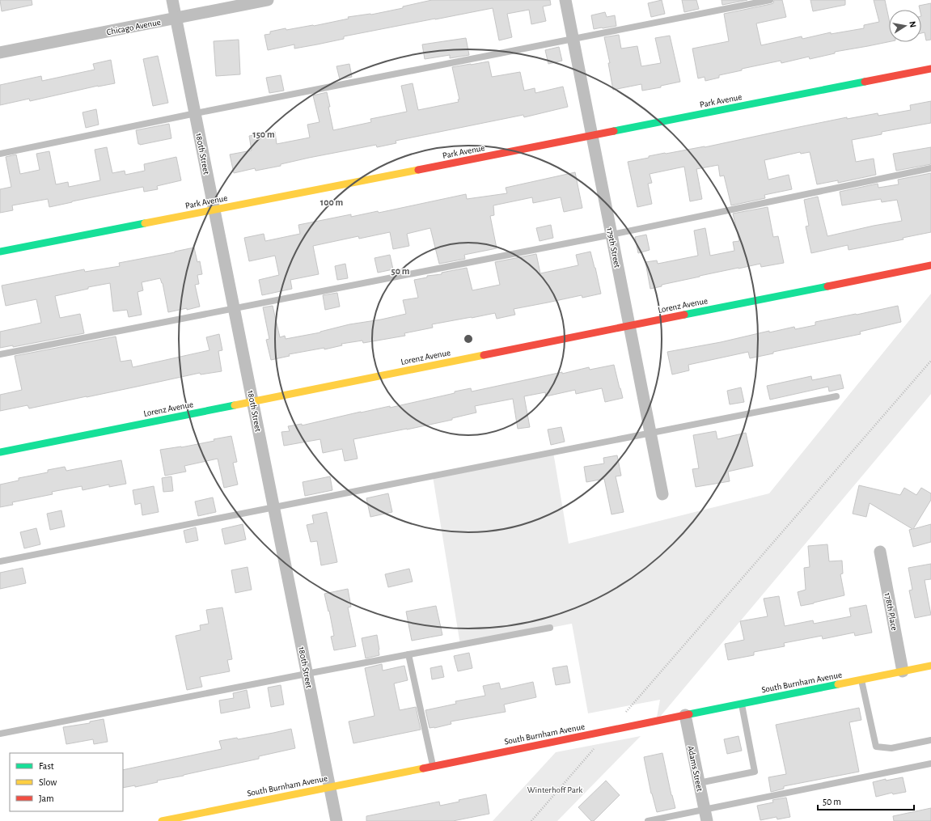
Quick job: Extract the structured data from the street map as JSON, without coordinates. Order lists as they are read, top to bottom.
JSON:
{
  "streets": {
    "street": [
      "Chicago Avenue",
      "Park Avenue",
      "180th Street",
      "179th Street",
      "Lorenz Avenue",
      "178th Place",
      "South Burnham Avenue",
      "Adams Street"
    ]
  },
  "crossings": [
    ["Chicago Avenue", "180th Street"],
    ["Park Avenue", "180th Street"],
    ["Park Avenue", "179th Street"],
    ["180th Street", "Lorenz Avenue"],
    ["180th Street", "South Burnham Avenue"],
    ["179th Street", "Lorenz Avenue"],
    ["178th Place", "South Burnham Avenue"],
    ["South Burnham Avenue", "Adams Street"]
  ],
  "parks": ["Winterhoff Park"],
  "legend": ["Fast", "Slow", "Jam"],
  "scale_bar": "50 m",
  "north": "right",
  "rings": ["150 m", "100 m", "50 m"]
}
